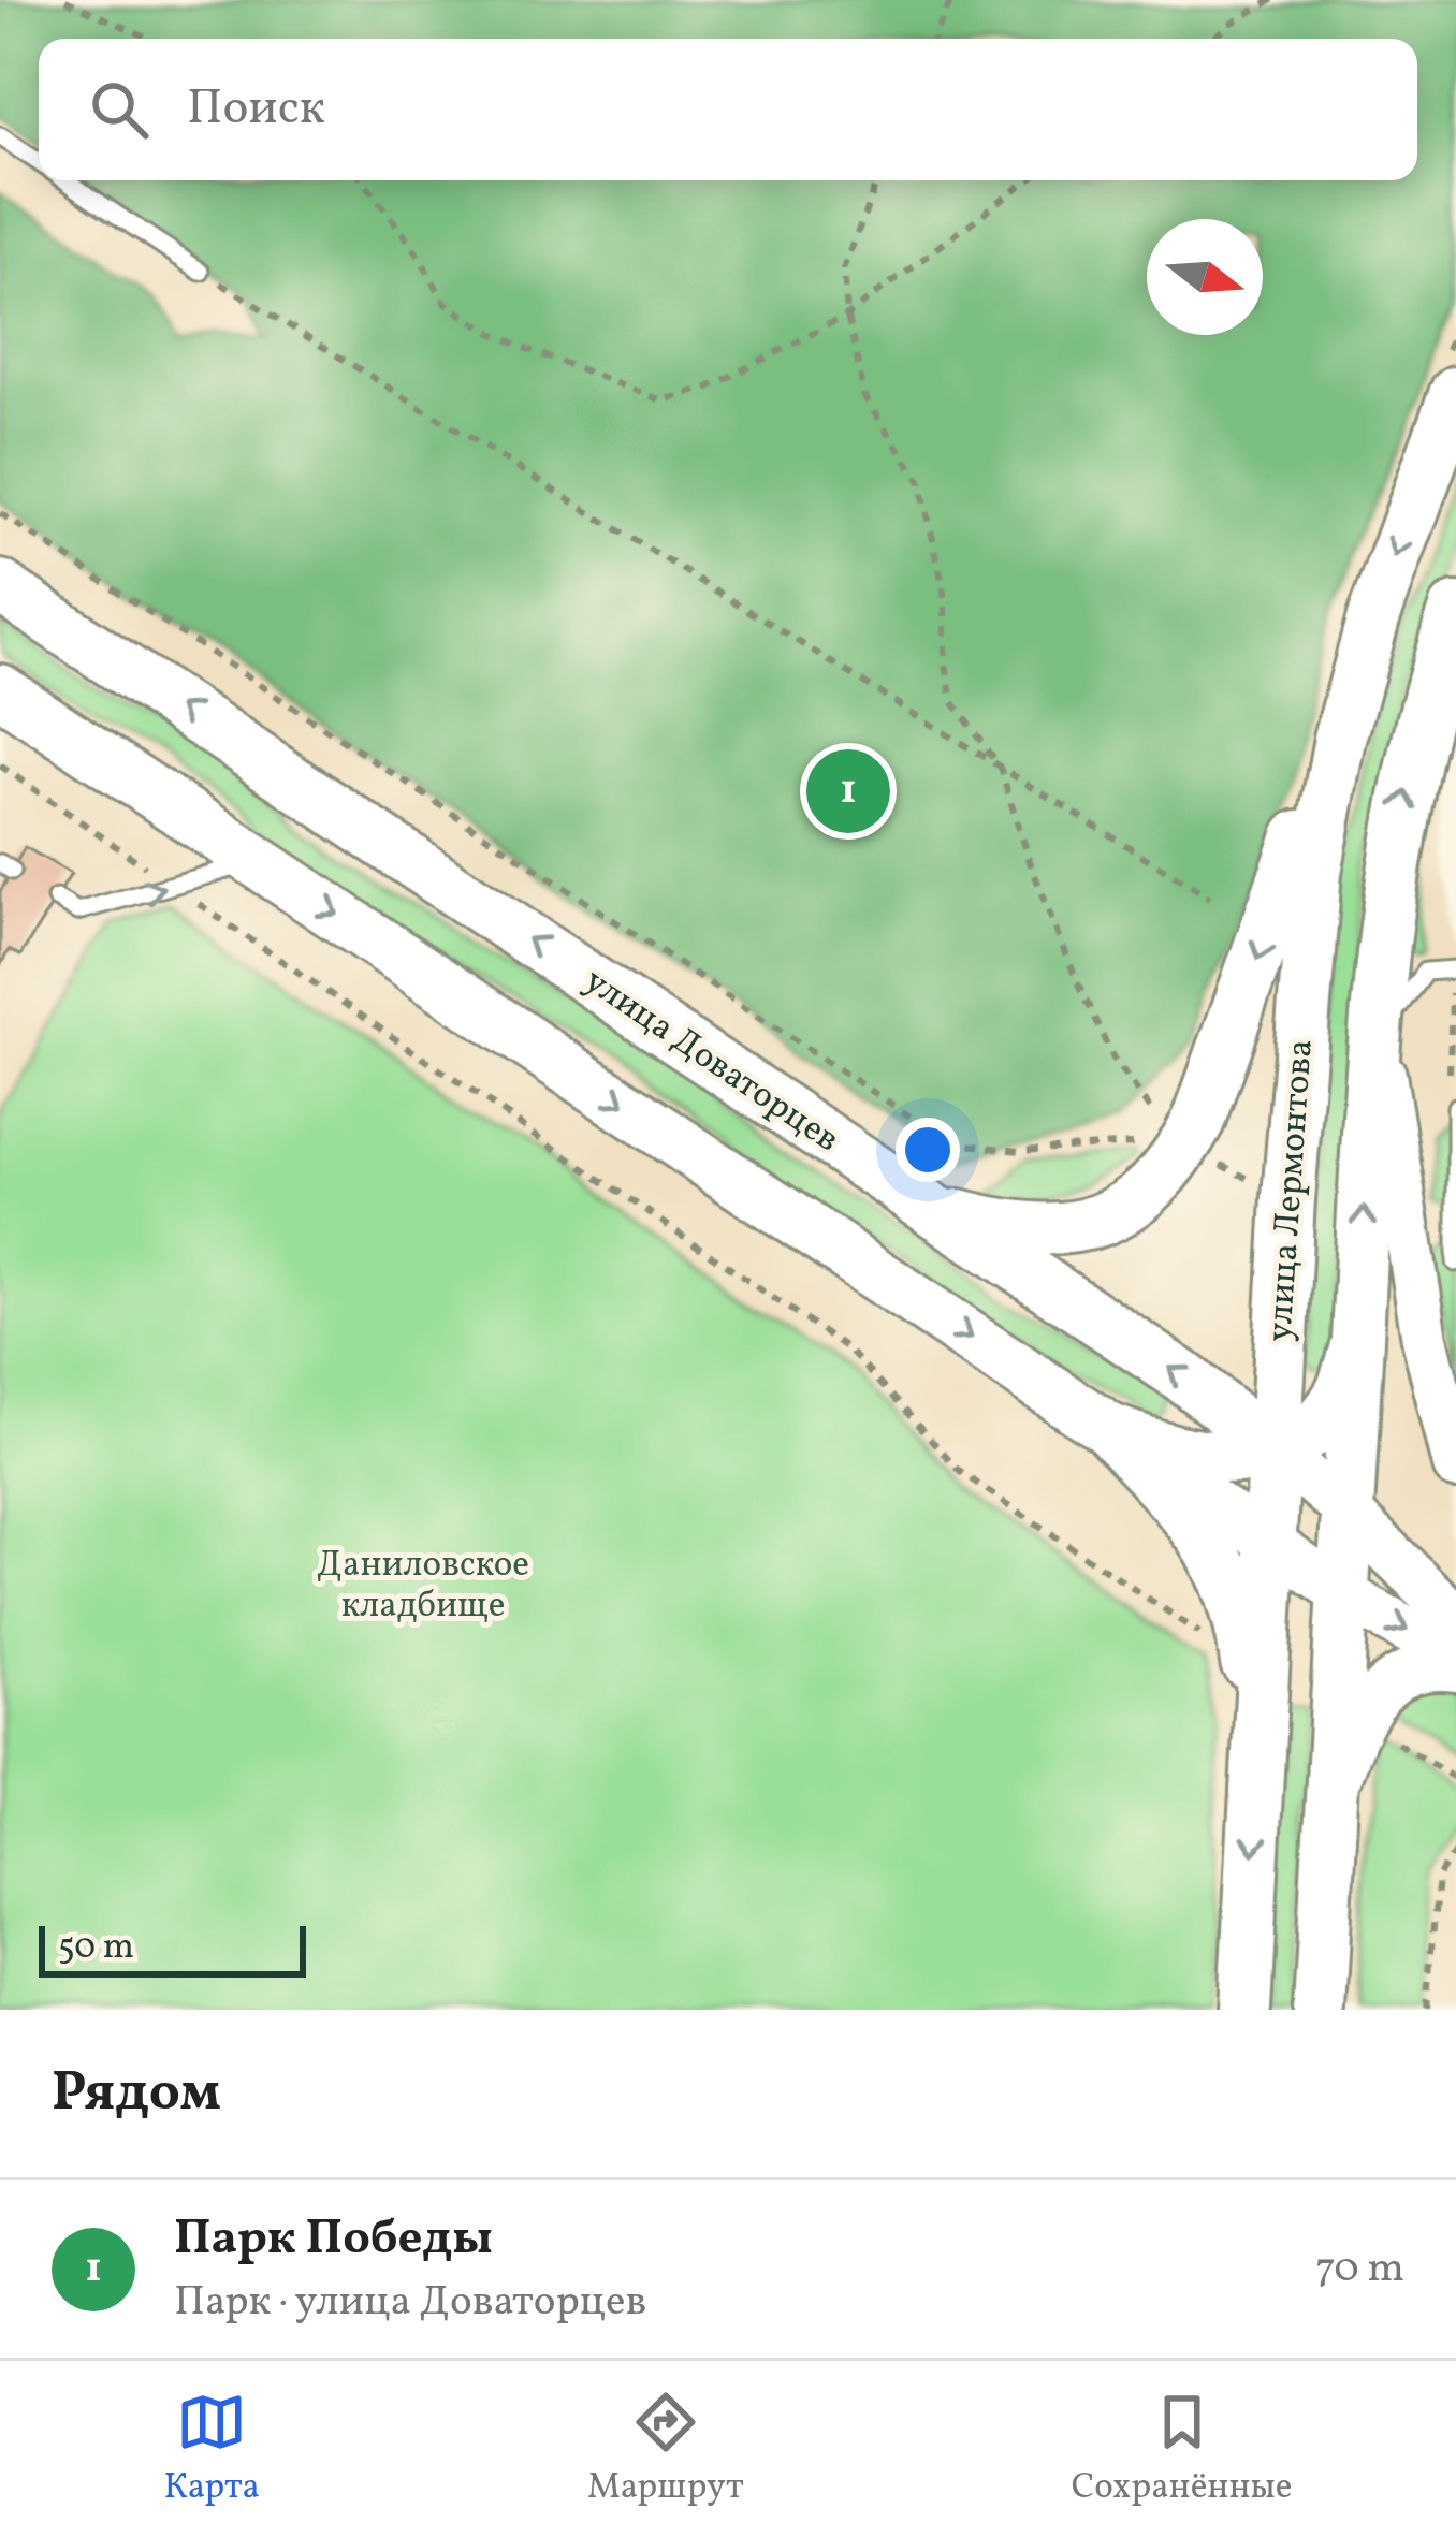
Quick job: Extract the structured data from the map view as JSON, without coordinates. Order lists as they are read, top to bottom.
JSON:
{
  "streets": {
    "main road": ["улица Доваторцев", "улица Лермонтова"]
  },
  "crossings": [
    ["улица Доваторцев", "улица Лермонтова"]
  ],
  "parks": ["Даниловское кладбище"],
  "scale_bar": "50 m",
  "north": "right",
  "page": {
    "search": "Поиск",
    "pins": "1",
    "scale": "50 m",
    "heading": "Рядом",
    "list": [
      {
        "mark": "1",
        "name": "Парк Победы",
        "note": "Парк · улица Доваторцев",
        "value": "70 m"
      }
    ],
    "nav": ["Карта", "Маршрут", "Сохранённые"]
  }
}
